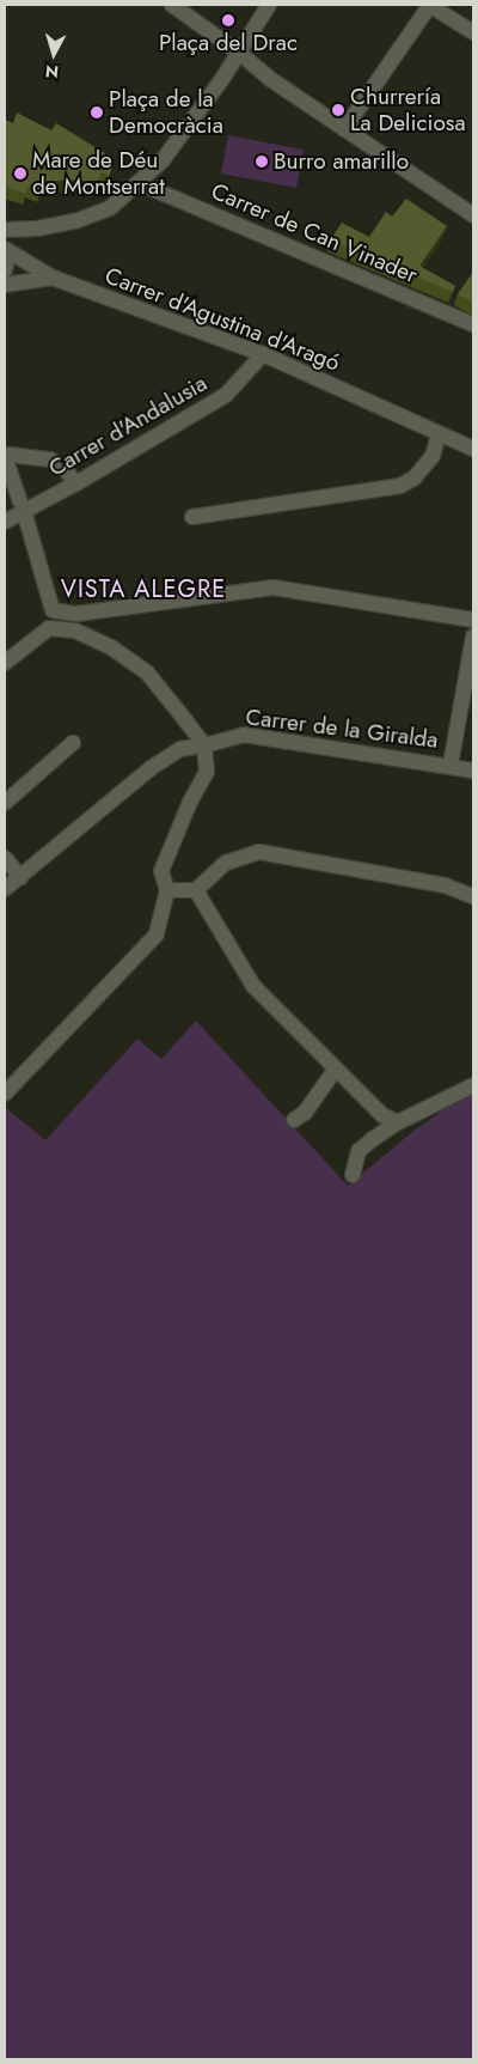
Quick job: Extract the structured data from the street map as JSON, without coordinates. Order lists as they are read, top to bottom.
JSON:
{
  "streets": {
    "street": [
      "Carrer de Can Vinader",
      "Carrer d'Agustina d'Aragó",
      "Carrer d'Andalusia",
      "Carrer de la Giralda"
    ]
  },
  "crossings": [
    ["Carrer d'Agustina d'Aragó", "Carrer d'Andalusia"]
  ],
  "districts": ["VISTA ALEGRE"],
  "places": [
    "Plaça del Drac",
    "Churrería La Deliciosa",
    "Plaça de la Democràcia",
    "Burro amarillo",
    "Mare de Déu de Montserrat"
  ],
  "north": "bottom"
}
